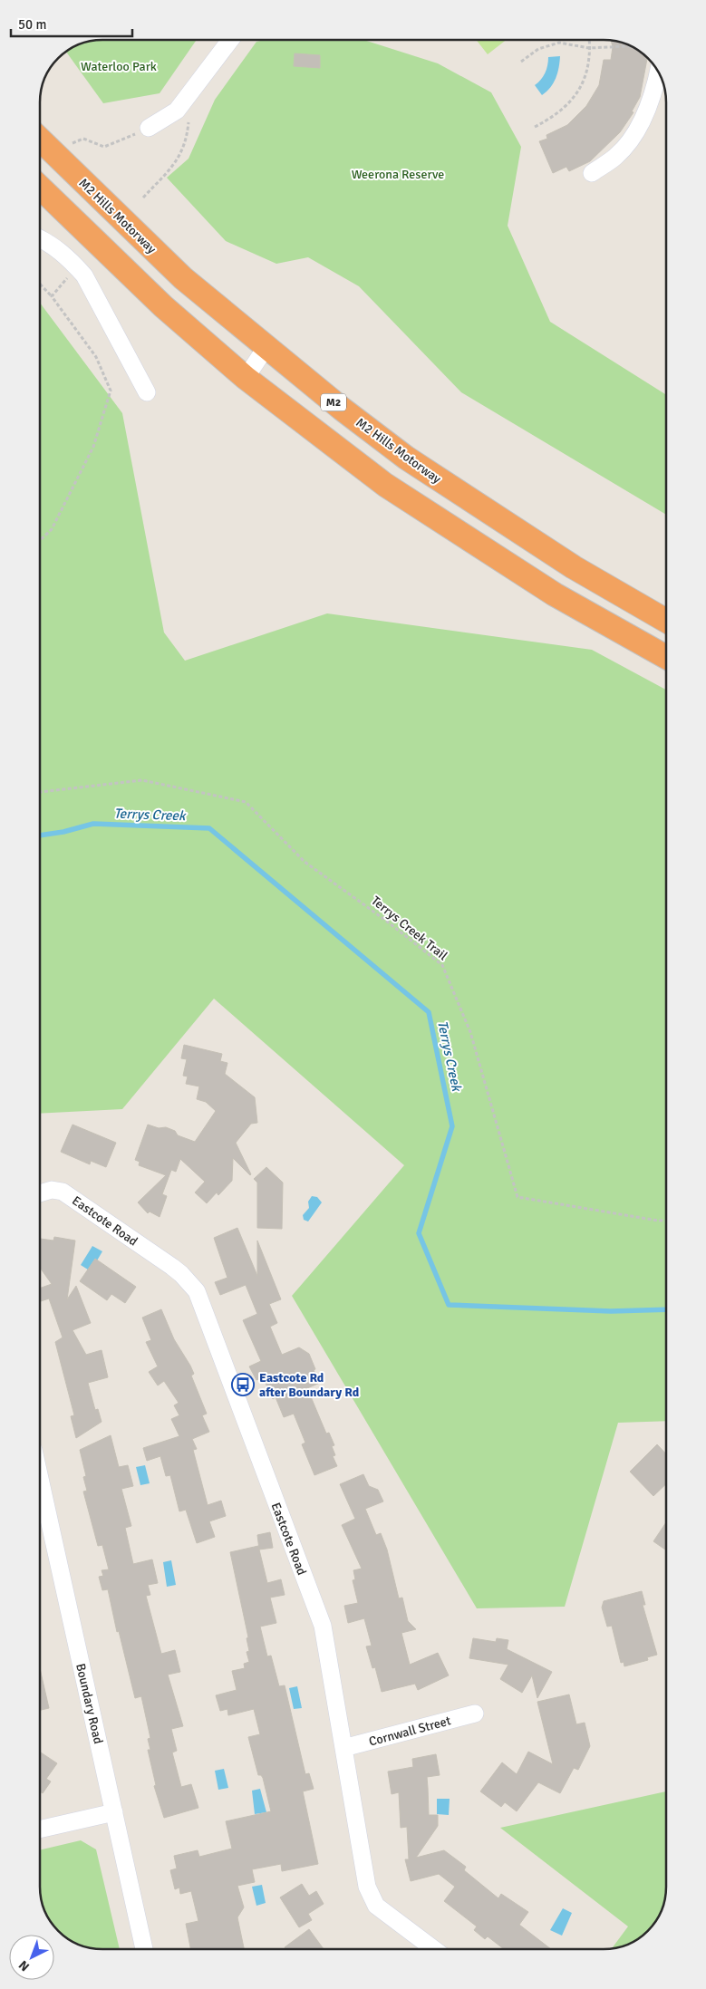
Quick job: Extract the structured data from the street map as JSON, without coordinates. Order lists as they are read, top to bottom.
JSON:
{
  "streets": {
    "highway": ["M2 Hills Motorway", "M2"],
    "street": ["Eastcote Road", "Boundary Road", "Cornwall Street"],
    "path": ["Terrys Creek Trail"]
  },
  "crossings": [
    ["Eastcote Road", "Cornwall Street"]
  ],
  "water": ["Terrys Creek"],
  "parks": ["Waterloo Park", "Weerona Reserve"],
  "places": {
    "bus stop": ["Eastcote Rd after Boundary Rd"]
  },
  "scale_bar": "50 m",
  "north": "bottom left"
}
